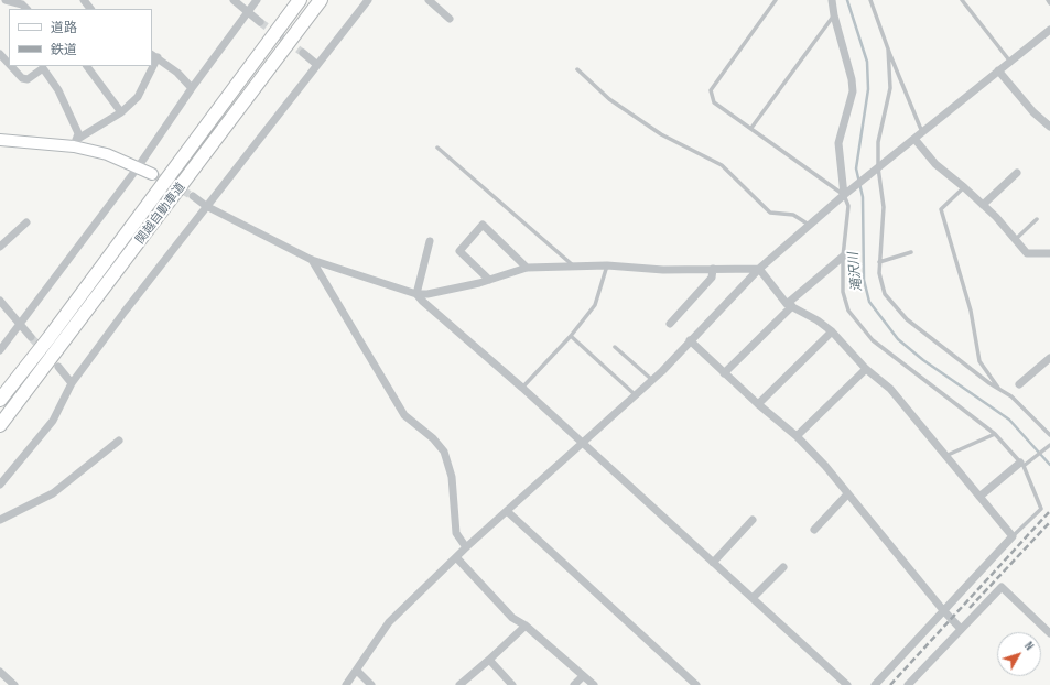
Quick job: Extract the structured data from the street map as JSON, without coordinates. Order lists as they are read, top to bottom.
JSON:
{
  "streets": {
    "highway": ["関越自動車道"]
  },
  "water": ["滝沢川"],
  "legend": ["道路", "鉄道"],
  "north": "top right"
}
